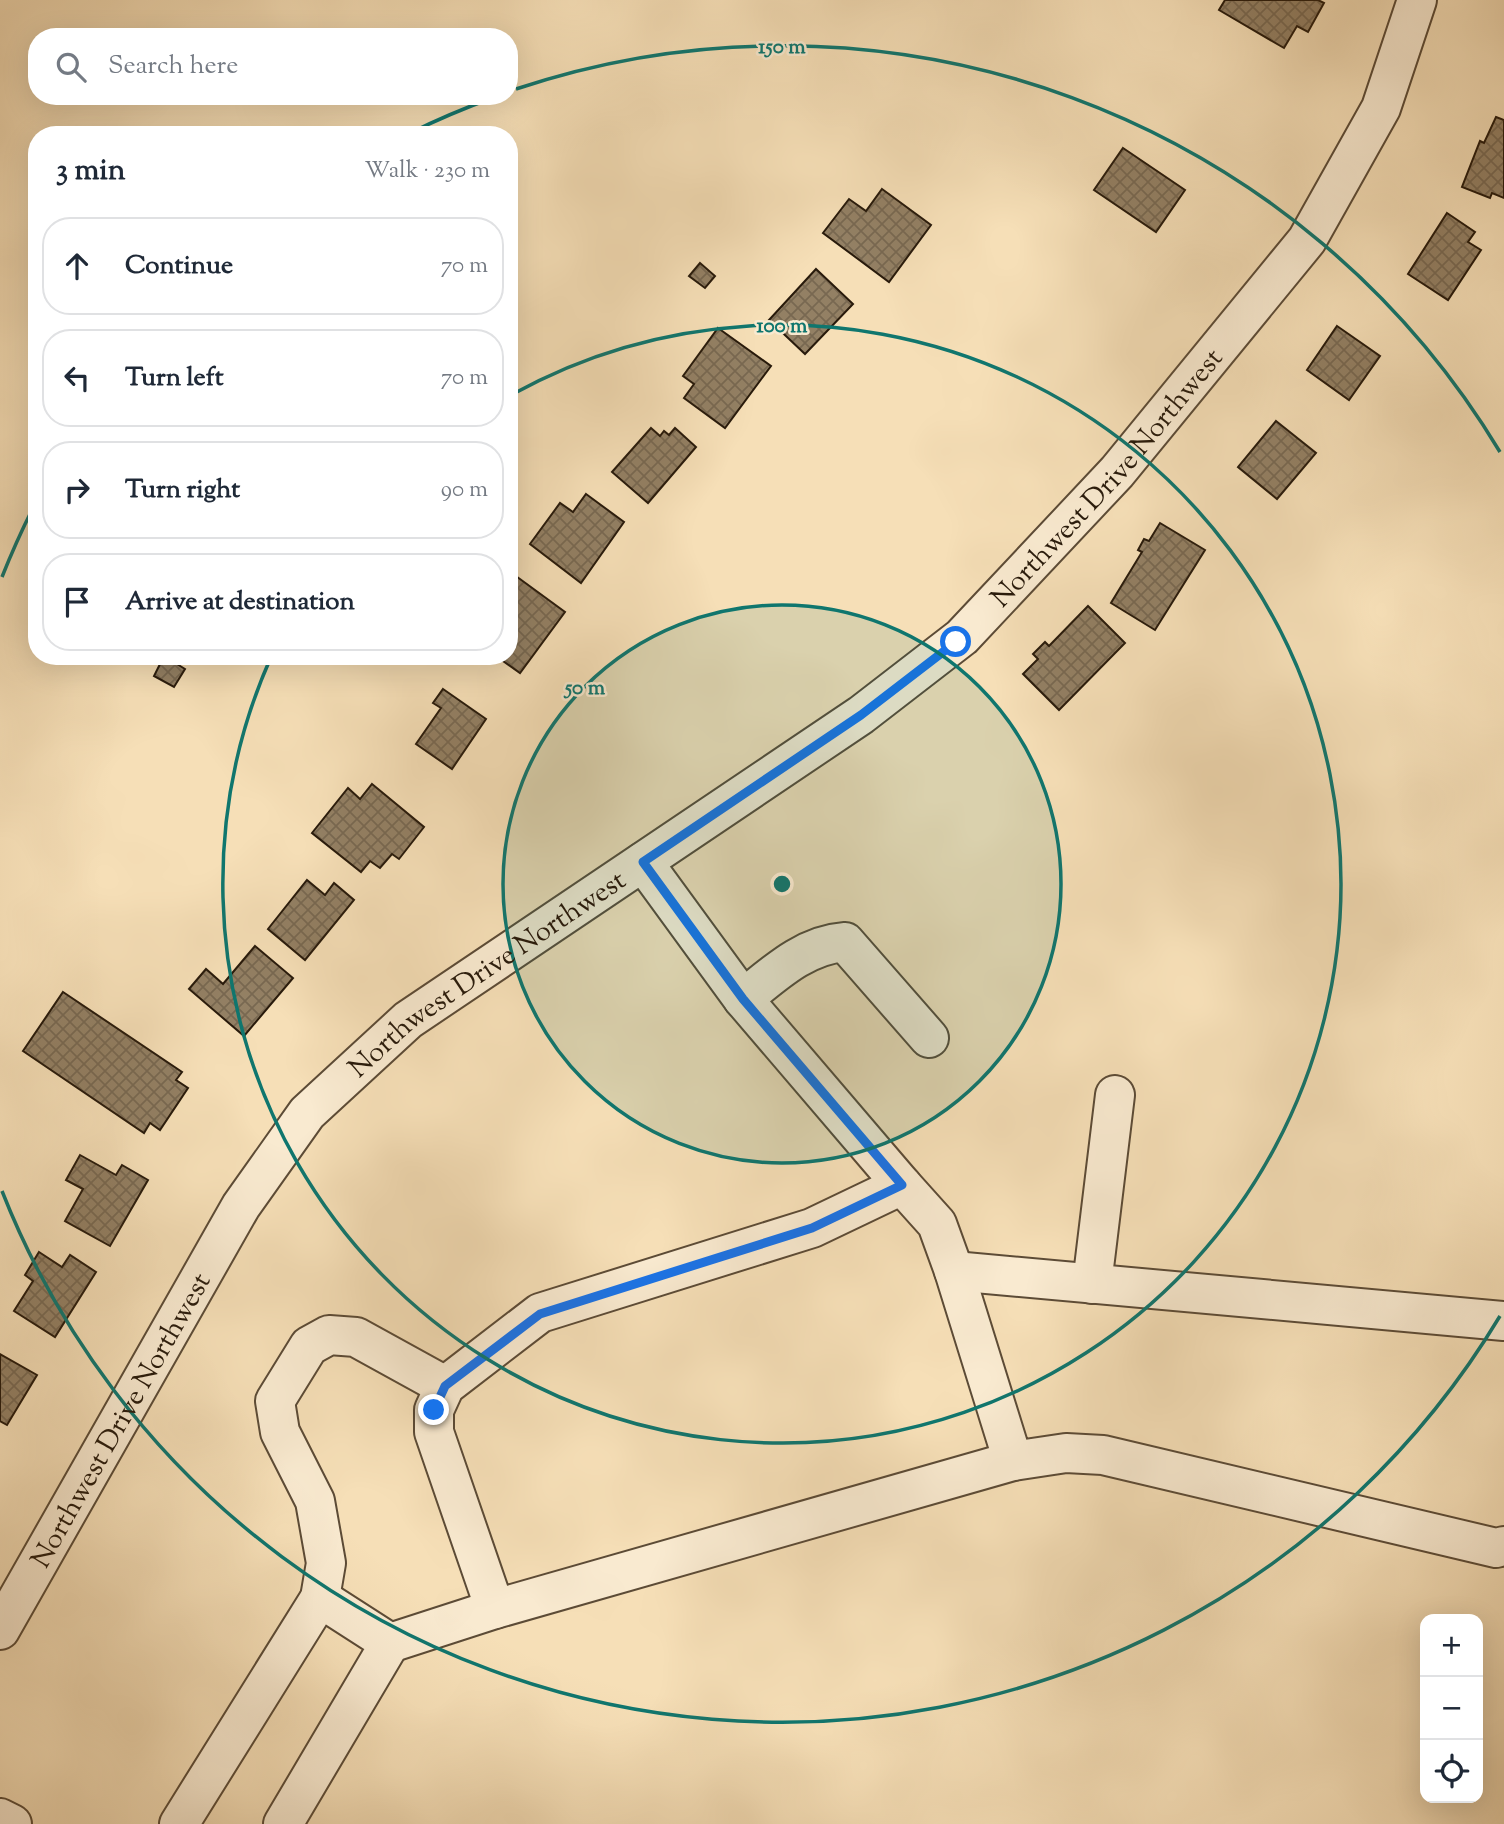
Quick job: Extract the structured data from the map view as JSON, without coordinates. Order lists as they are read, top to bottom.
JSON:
{
  "streets": {
    "street": ["Northwest Drive Northwest"]
  },
  "page": {
    "search": "Search here",
    "heading": ["3 min", "Walk · 230 m"],
    "list": [
      ["Continue", "70 m"],
      ["Turn left", "70 m"],
      ["Turn right", "90 m"],
      "Arrive at destination"
    ],
    "map_buttons": ["+", "−"]
  },
  "rings": ["150 m", "100 m", "50 m"]
}
